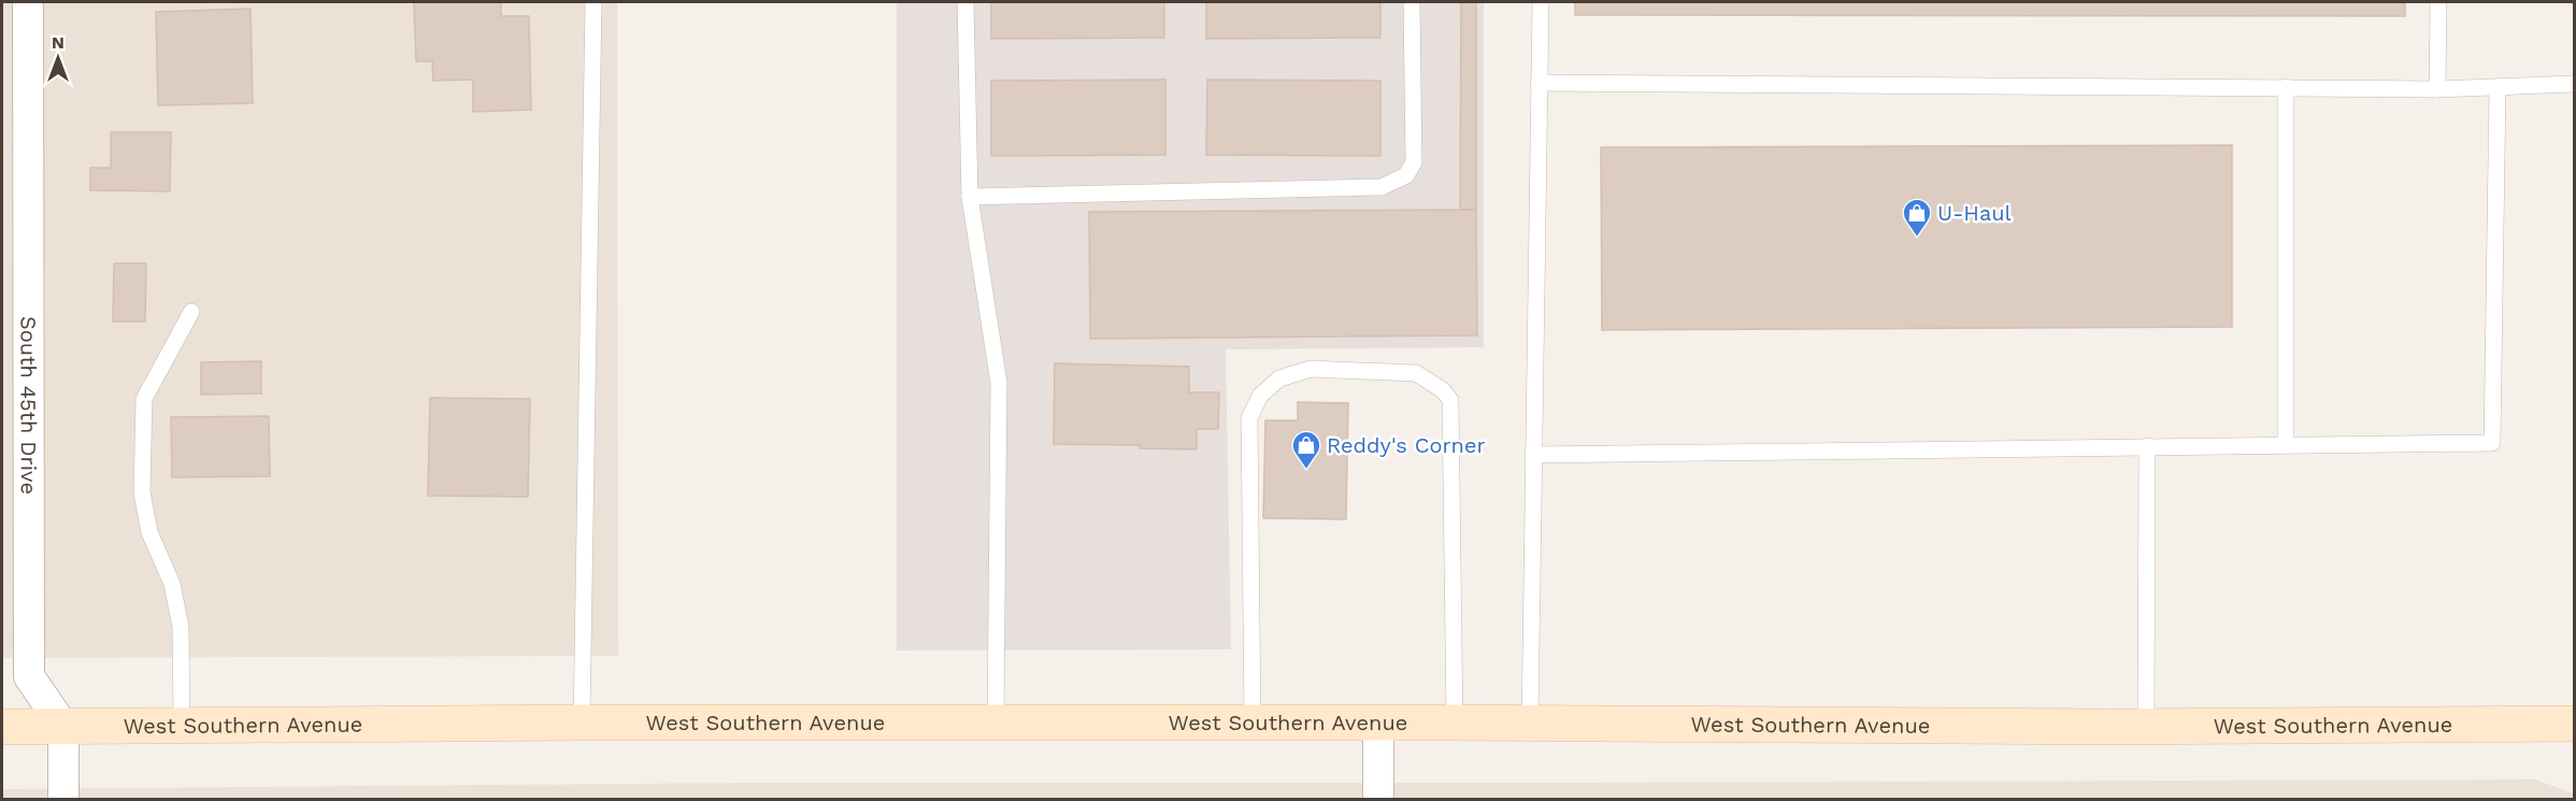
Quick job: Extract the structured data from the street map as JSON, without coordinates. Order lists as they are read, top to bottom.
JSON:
{
  "streets": {
    "main road": ["West Southern Avenue"],
    "street": ["South 45th Drive"]
  },
  "crossings": [
    ["South 45th Drive", "West Southern Avenue"]
  ],
  "places": {
    "shop": ["U-Haul", "Reddy's Corner"]
  },
  "north": "top"
}
